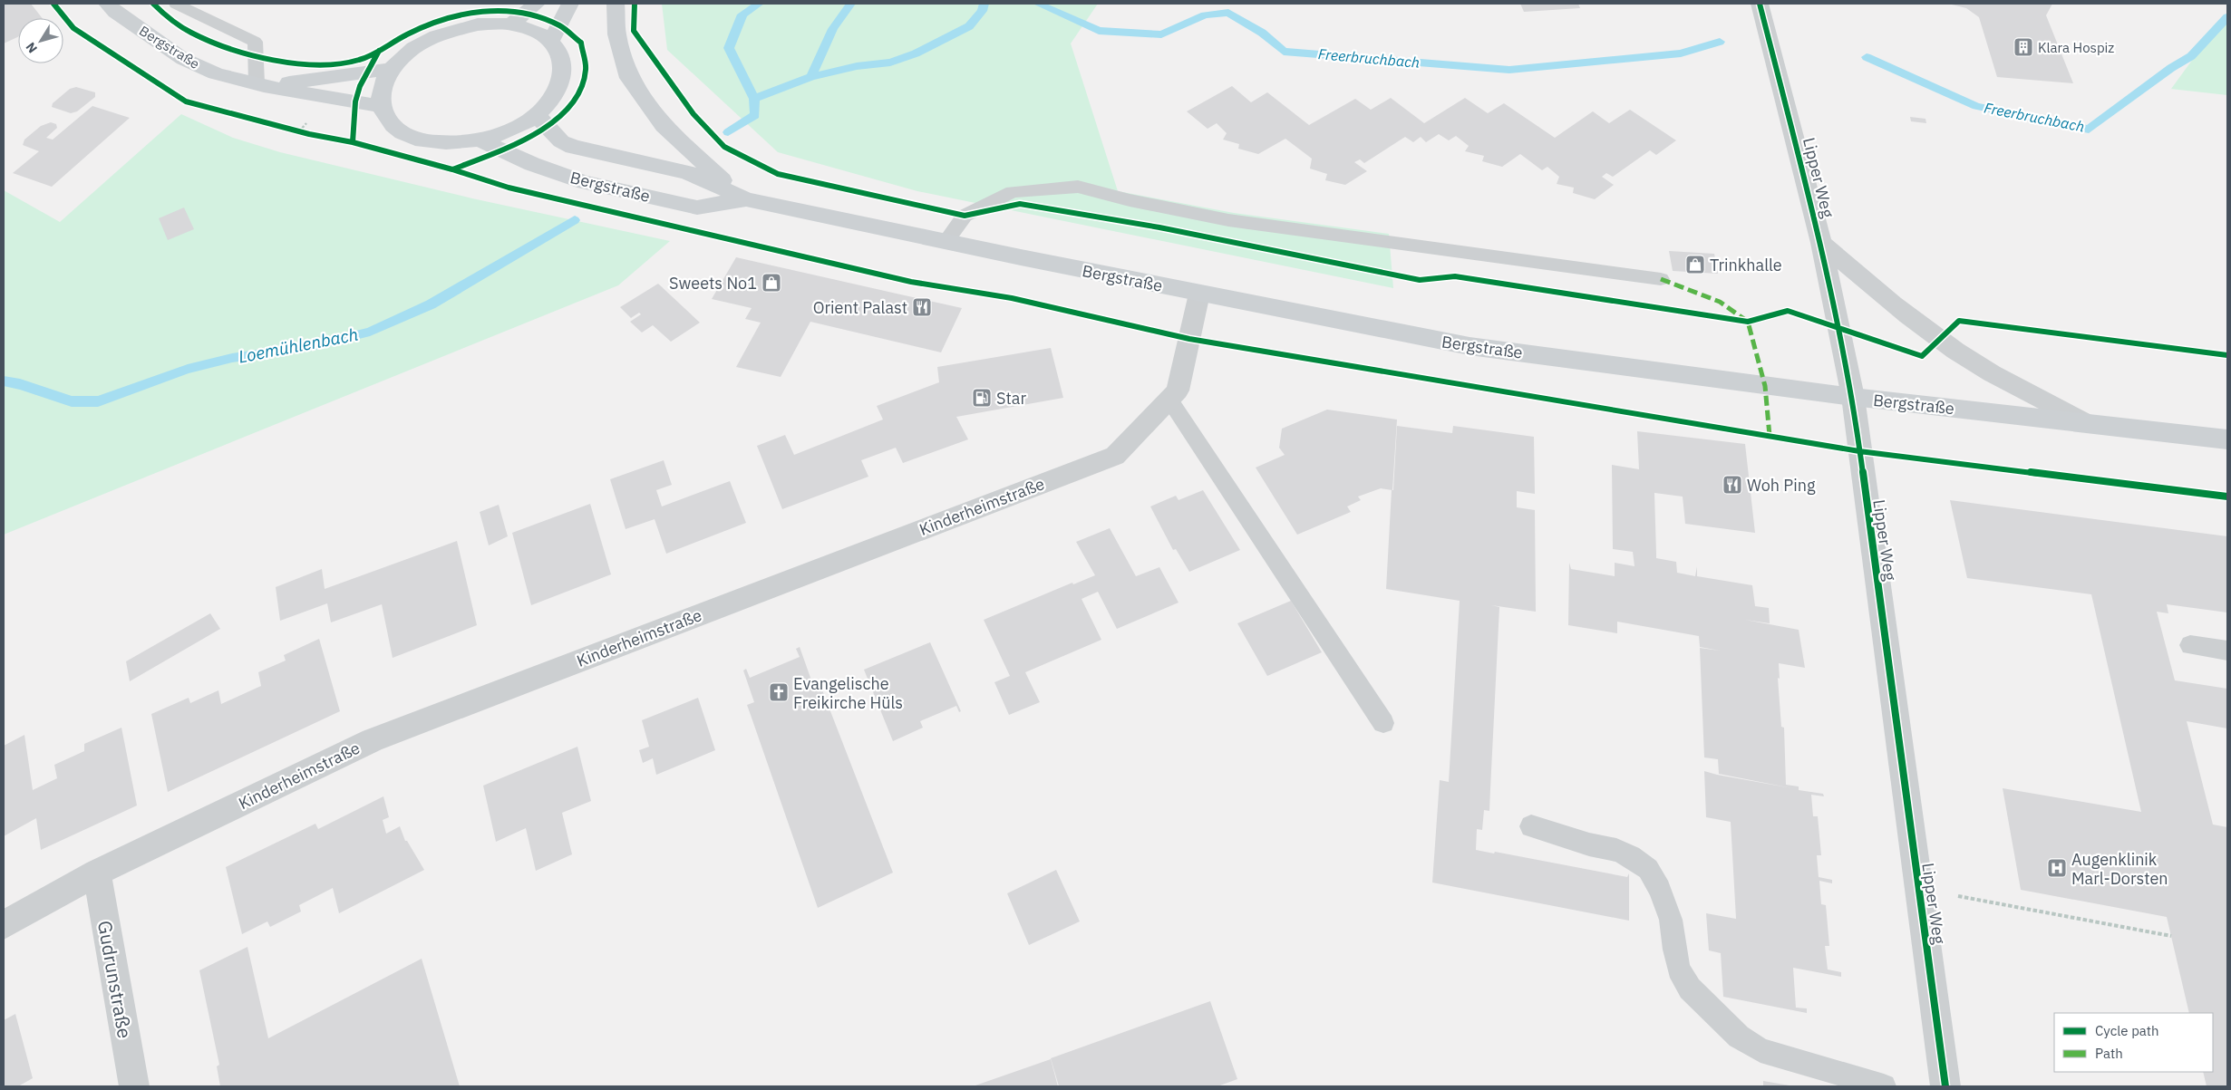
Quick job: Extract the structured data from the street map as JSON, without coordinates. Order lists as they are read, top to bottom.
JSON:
{
  "streets": {
    "main road": ["Bergstraße"],
    "street": ["Lipper Weg", "Kinderheimstraße", "Gudrunstraße"]
  },
  "crossings": [
    ["Bergstraße", "Lipper Weg"],
    ["Bergstraße", "Kinderheimstraße"],
    ["Kinderheimstraße", "Gudrunstraße"]
  ],
  "water": ["Freerbruchbach", "Loemühlenbach"],
  "places": {
    "building": ["Klara Hospiz"],
    "shop": ["Trinkhalle", "Sweets No1"],
    "restaurant": ["Orient Palast", "Woh Ping"],
    "fuel station": ["Star"],
    "church": ["Evangelische Freikirche Hüls"],
    "hospital": ["Augenklinik Marl-Dorsten"]
  },
  "legend": ["Cycle path", "Path"],
  "north": "bottom left"
}
